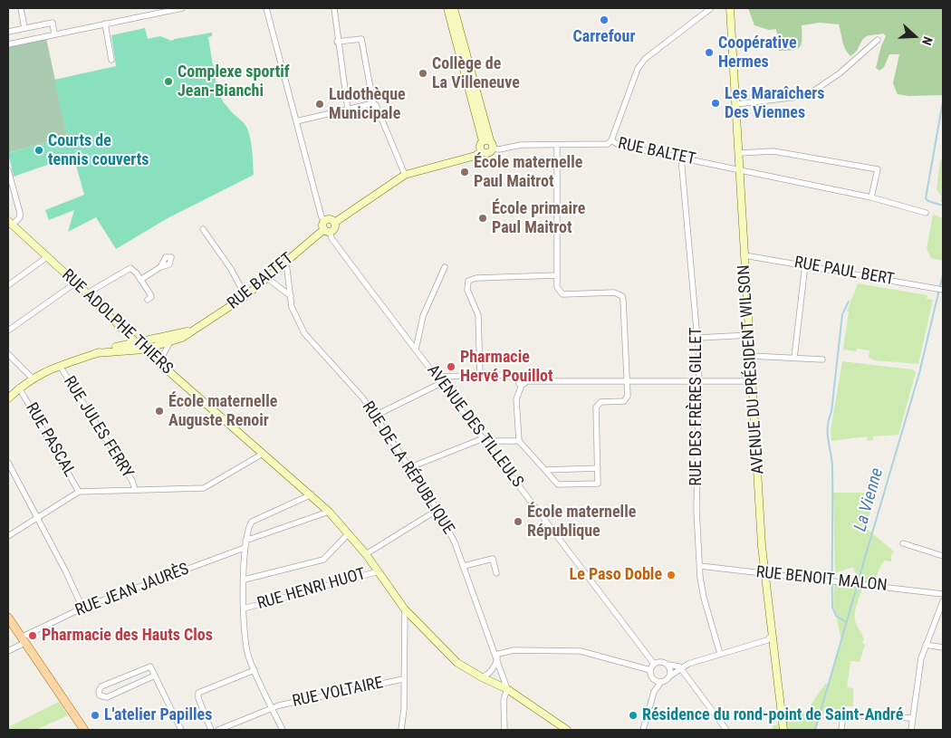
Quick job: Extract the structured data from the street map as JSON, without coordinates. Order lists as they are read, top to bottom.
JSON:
{
  "streets": {
    "street": [
      "RUE BALTET",
      "RUE PAUL BERT",
      "RUE ADOLPHE THIERS",
      "AVENUE DU PRÉSIDENT WILSON",
      "RUE DES FRÈRES GILLET",
      "AVENUE DES TILLEULS",
      "RUE JULES FERRY",
      "RUE PASCAL",
      "RUE DE LA RÉPUBLIQUE",
      "RUE BENOIT MALON",
      "RUE HENRI HUOT",
      "RUE JEAN JAURÈS",
      "RUE VOLTAIRE"
    ]
  },
  "crossings": [
    ["RUE BALTET", "RUE ADOLPHE THIERS"],
    ["RUE BALTET", "AVENUE DU PRÉSIDENT WILSON"],
    ["RUE BALTET", "RUE DES FRÈRES GILLET"],
    ["RUE BALTET", "AVENUE DES TILLEULS"],
    ["RUE BALTET", "RUE DE LA RÉPUBLIQUE"],
    ["RUE PAUL BERT", "AVENUE DU PRÉSIDENT WILSON"],
    ["RUE ADOLPHE THIERS", "RUE DE LA RÉPUBLIQUE"],
    ["RUE ADOLPHE THIERS", "RUE HENRI HUOT"],
    ["AVENUE DU PRÉSIDENT WILSON", "RUE BENOIT MALON"],
    ["RUE DES FRÈRES GILLET", "RUE BENOIT MALON"]
  ],
  "water": ["La Vienne"],
  "places": [
    "Carrefour",
    "Coopérative Hermes",
    "Collège de La Villeneuve",
    "Complexe sportif Jean-Bianchi",
    "Les Maraîchers Des Viennes",
    "Ludothèque Municipale",
    "Courts de tennis couverts",
    "École maternelle Paul Maitrot",
    "École primaire Paul Maitrot",
    "Pharmacie Hervé Pouillot",
    "École maternelle Auguste Renoir",
    "École maternelle République",
    "Le Paso Doble",
    "Pharmacie des Hauts Clos",
    "L'atelier Papilles",
    "Résidence du rond-point de Saint-André"
  ],
  "north": "right"
}
